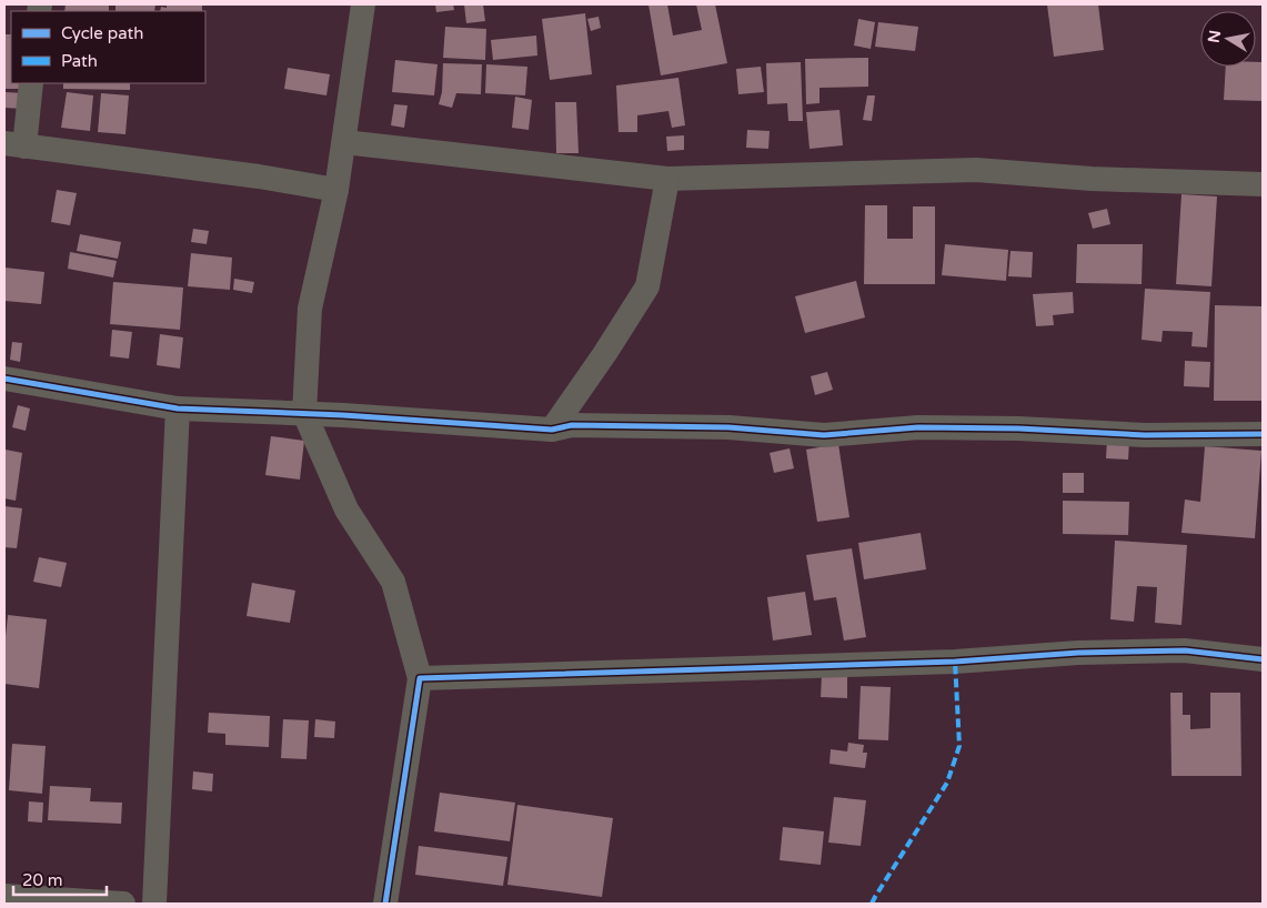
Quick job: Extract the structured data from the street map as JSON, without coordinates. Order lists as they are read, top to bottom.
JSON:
{
  "legend": ["Cycle path", "Path"],
  "scale_bar": "20 m",
  "north": "left"
}
